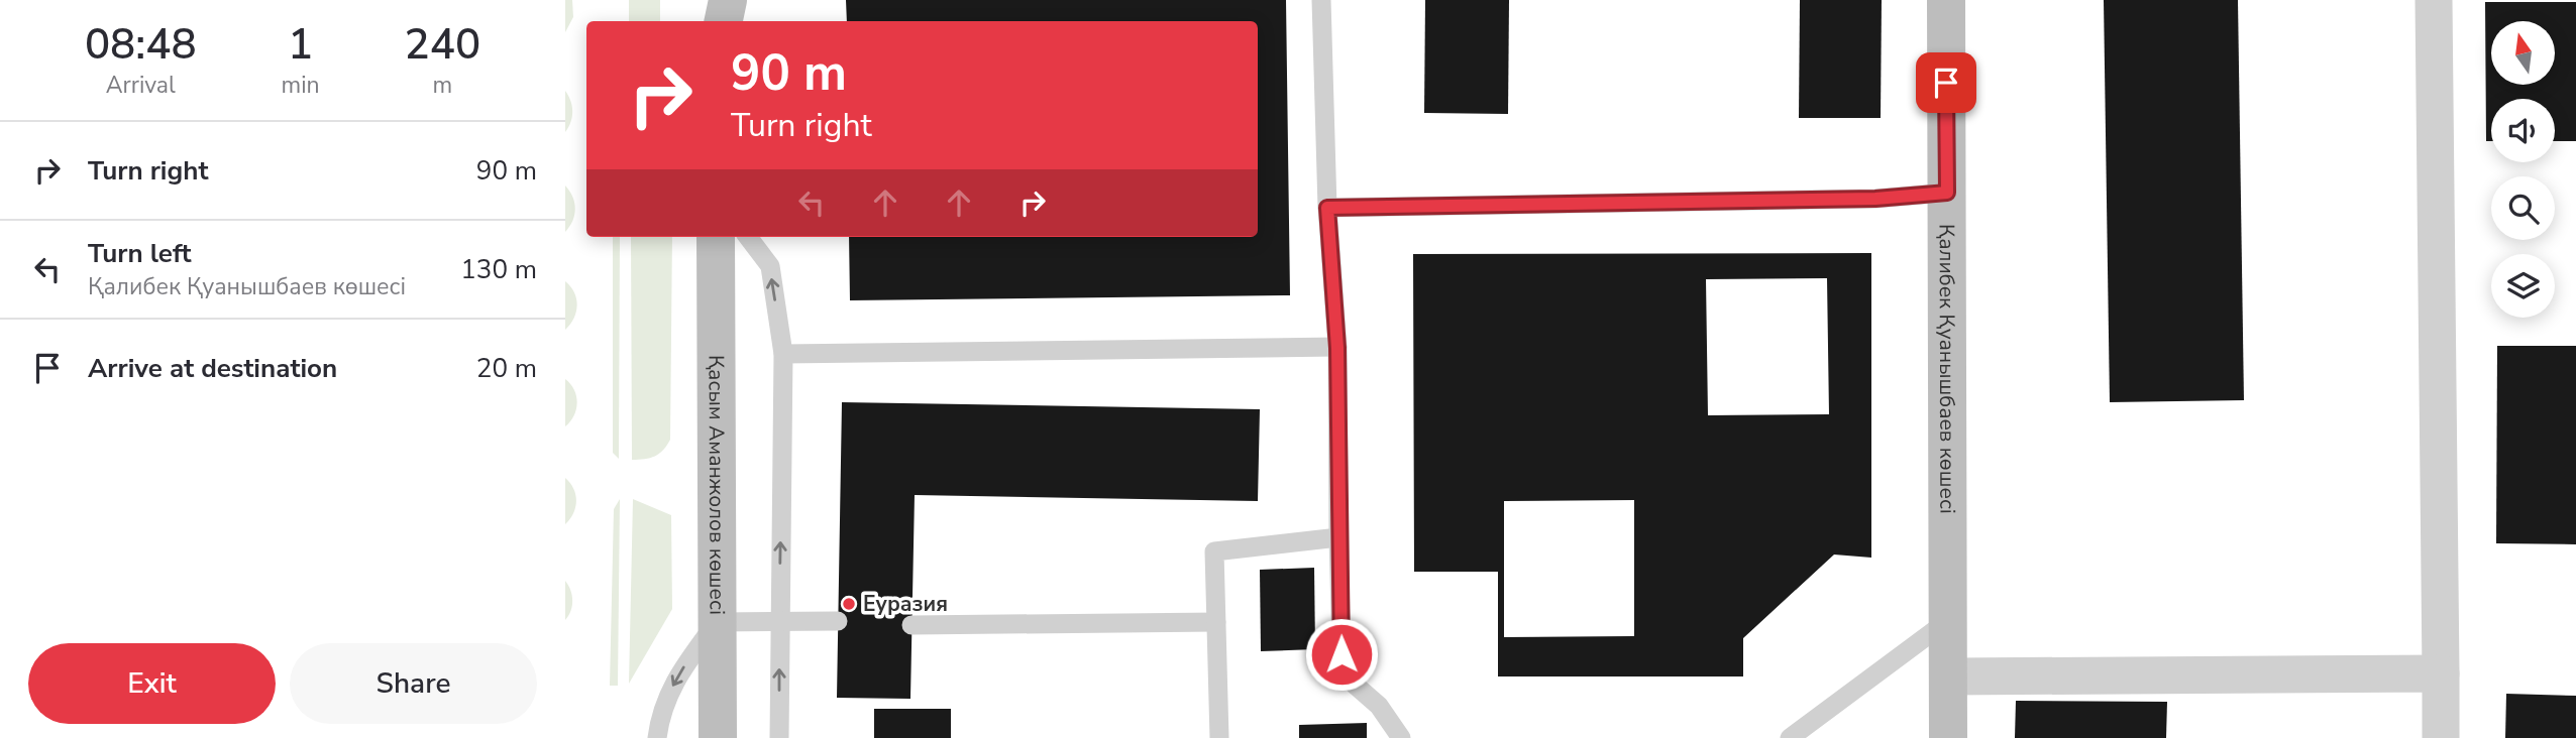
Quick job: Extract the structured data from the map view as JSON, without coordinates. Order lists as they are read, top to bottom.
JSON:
{
  "streets": {
    "street": ["Қалибек Қуанышбаев көшесі", "Қасым Аманжолов көшесі"]
  },
  "places": ["Еуразия"],
  "north": "top",
  "page": {
    "eta": [
      "08:48",
      "Arrival",
      "1",
      "min",
      "240",
      "m"
    ],
    "turn": ["90 m", "Turn right"],
    "list": [
      {
        "name": "Turn right",
        "value": "90 m"
      },
      {
        "name": "Turn left",
        "note": "Қалибек Қуанышбаев көшесі",
        "value": "130 m"
      },
      {
        "name": "Arrive at destination",
        "value": "20 m"
      }
    ],
    "buttons": ["Exit", "Share"]
  }
}
